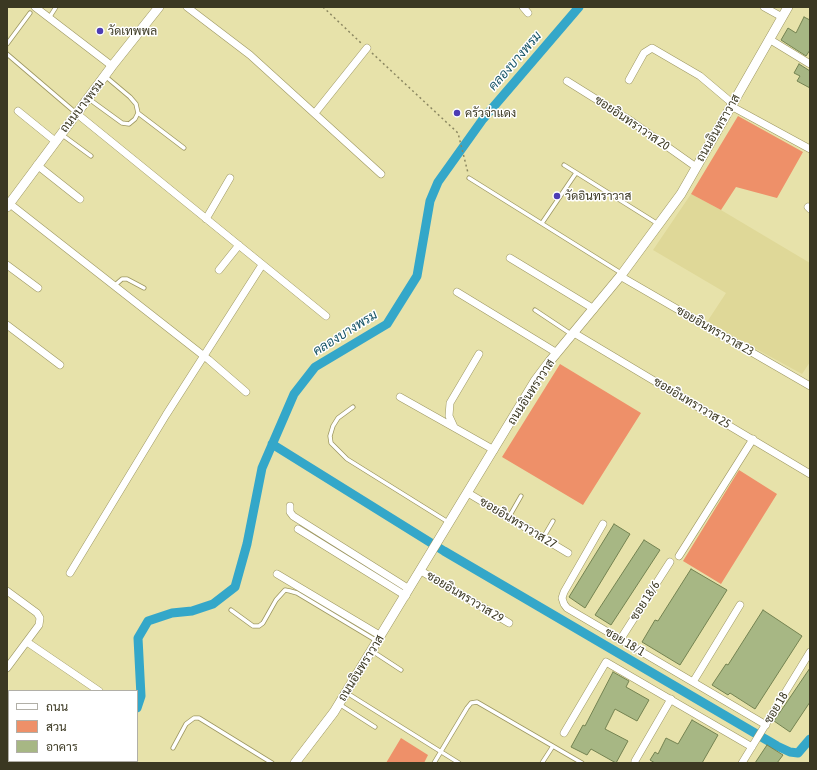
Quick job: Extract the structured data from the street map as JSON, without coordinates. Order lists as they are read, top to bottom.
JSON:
{
  "streets": {
    "street": [
      "ถนนบางพรม",
      "ซอยอินทราวาส 20",
      "ถนนอินทราวาส",
      "ซอยอินทราวาส 23",
      "ซอยอินทราวาส 25",
      "ซอยอินทราวาส 27",
      "ซอยอินทราวาส 29",
      "ซอย 18/6",
      "ซอย 18/1",
      "ซอย 18"
    ]
  },
  "crossings": [
    ["ซอยอินทราวาส 20", "ถนนอินทราวาส"],
    ["ถนนอินทราวาส", "ซอยอินทราวาส 23"],
    ["ถนนอินทราวาส", "ซอยอินทราวาส 25"],
    ["ถนนอินทราวาส", "ซอยอินทราวาส 27"],
    ["ถนนอินทราวาส", "ซอยอินทราวาส 29"],
    ["ซอย 18/6", "ซอย 18/1"],
    ["ซอย 18/1", "ซอย 18"]
  ],
  "water": ["คลองบางพรม"],
  "places": ["วัดเทพพล", "ครัวจ่าแดง", "วัดอินทราวาส"],
  "legend": ["ถนน", "สวน", "อาคาร"]
}
